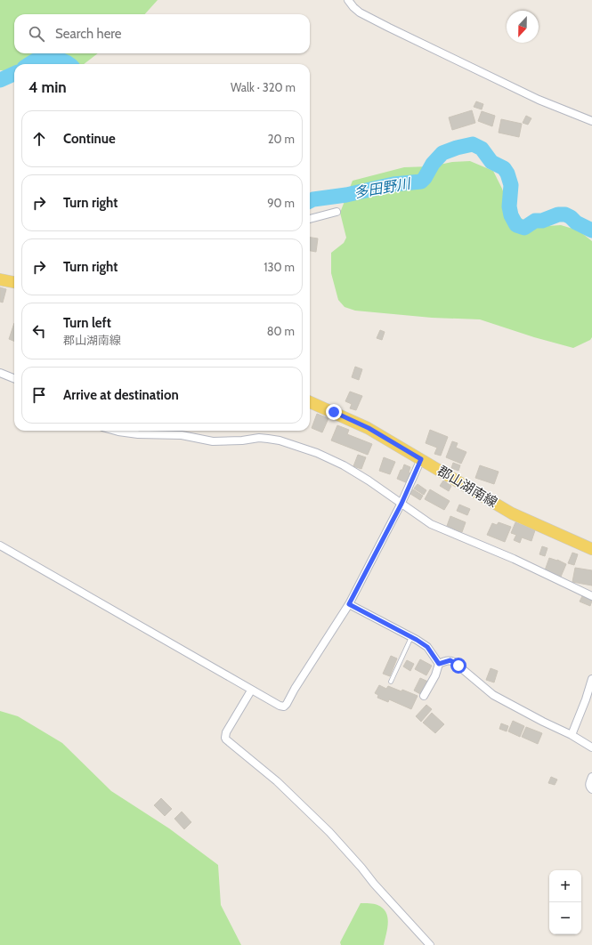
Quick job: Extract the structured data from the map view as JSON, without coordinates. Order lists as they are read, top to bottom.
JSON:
{
  "streets": {
    "main road": ["郡山湖南線"]
  },
  "water": ["多田野川"],
  "north": "bottom",
  "page": {
    "search": "Search here",
    "heading": ["4 min", "Walk · 320 m"],
    "list": [
      ["Continue", "20 m"],
      ["Turn right", "90 m"],
      ["Turn right", "130 m"],
      ["Turn left", "郡山湖南線", "80 m"],
      "Arrive at destination"
    ],
    "map_buttons": ["+", "−"]
  }
}
